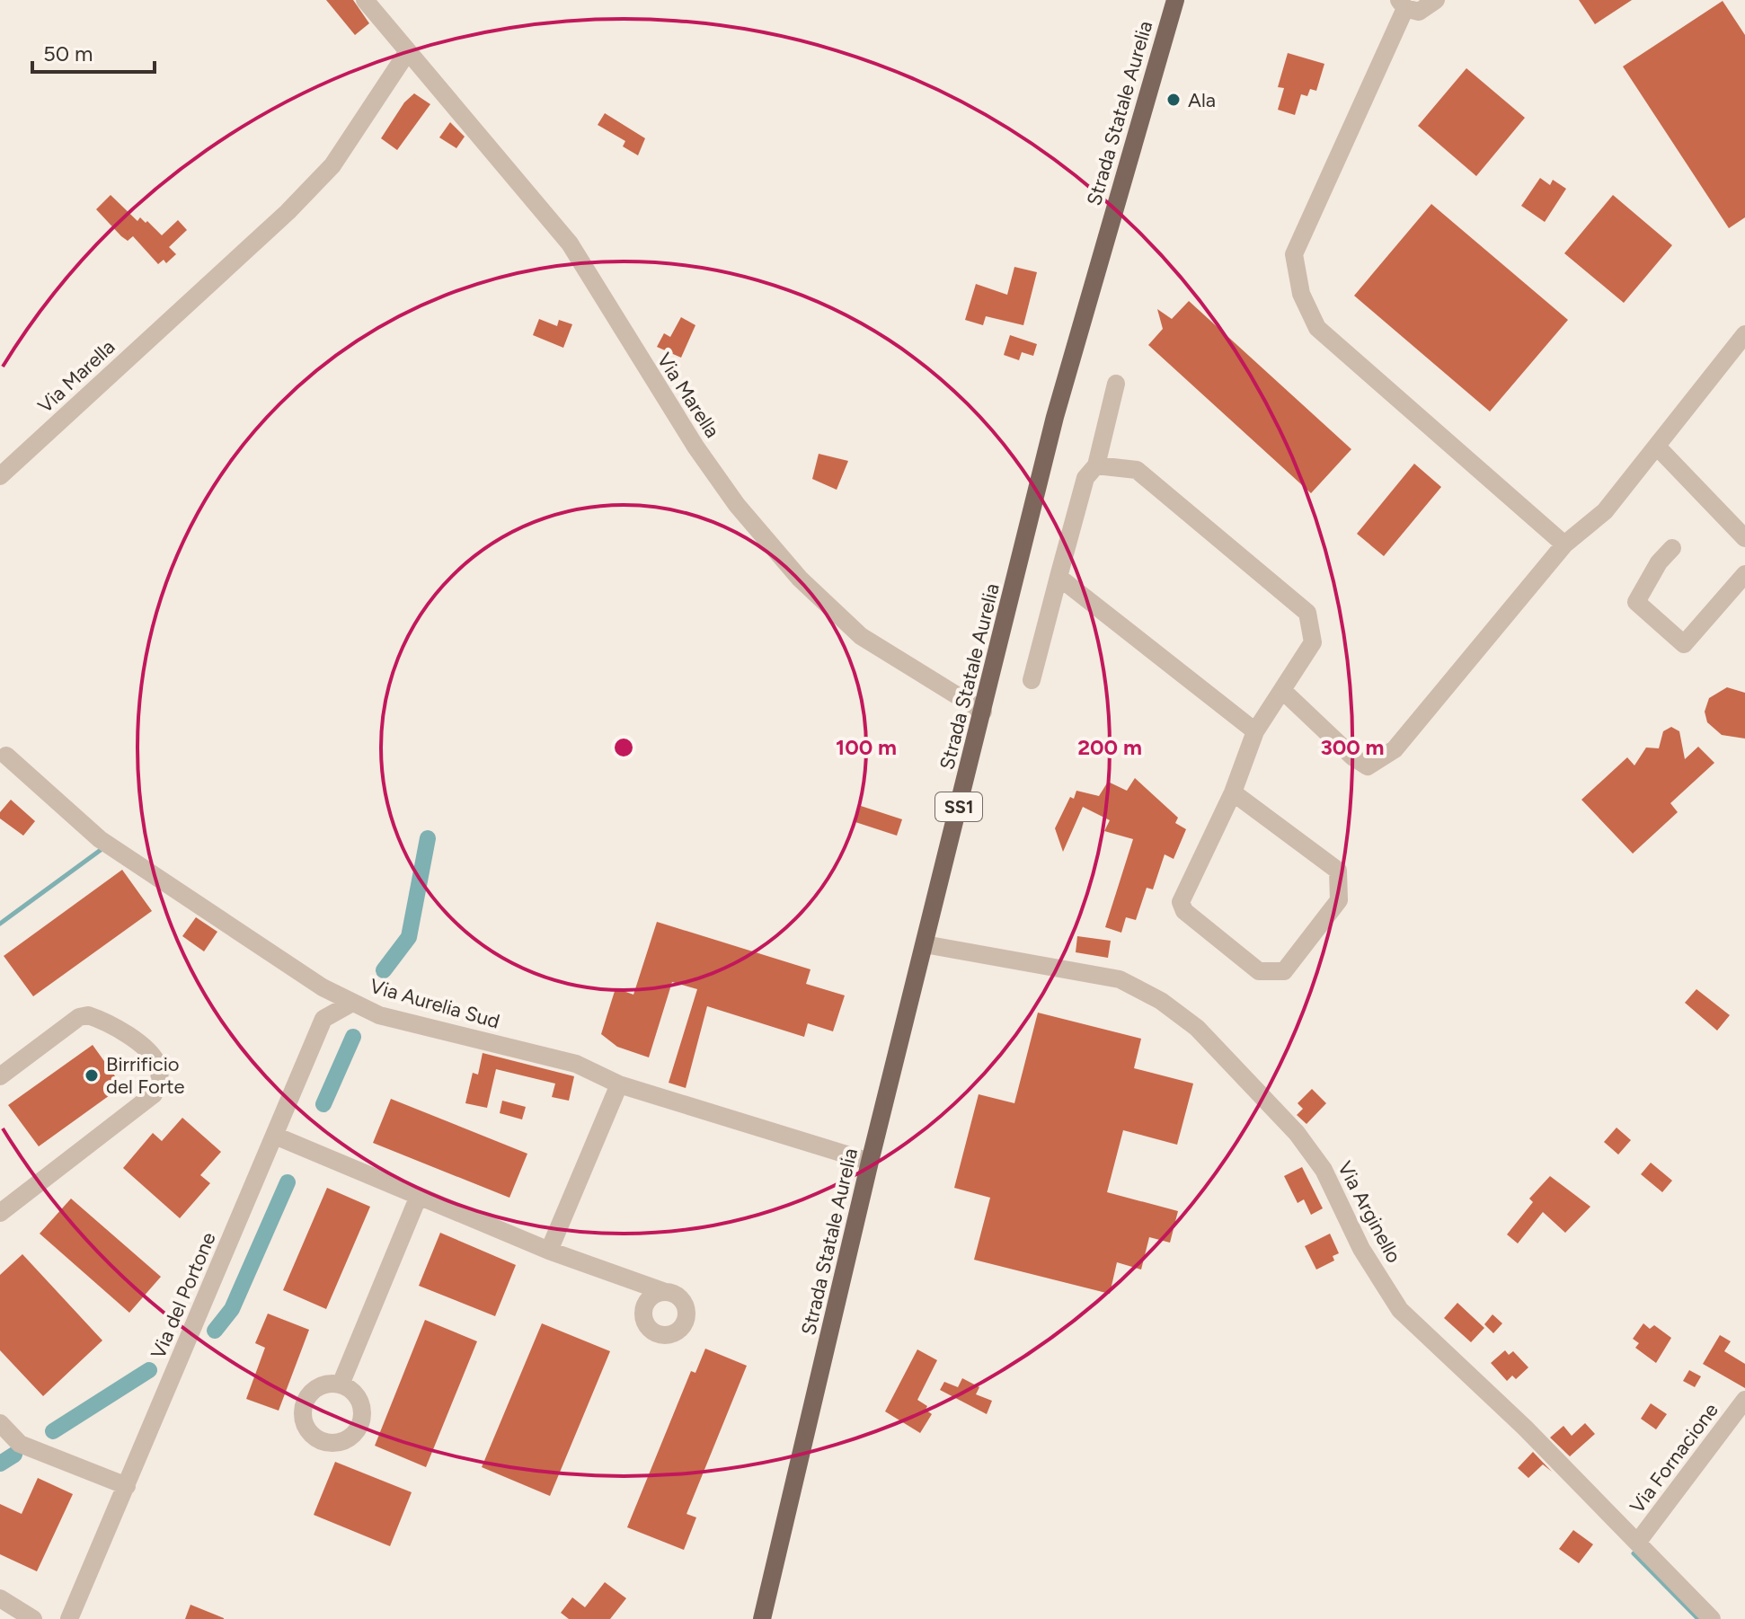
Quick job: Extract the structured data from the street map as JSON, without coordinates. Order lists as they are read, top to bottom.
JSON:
{
  "streets": {
    "main road": ["Strada Statale Aurelia", "SS1"],
    "street": [
      "Via Marella",
      "Via Aurelia Sud",
      "Via Arginello",
      "Via del Portone",
      "Via Fornacione"
    ]
  },
  "crossings": [
    ["Strada Statale Aurelia", "Via Marella"],
    ["Strada Statale Aurelia", "Via Aurelia Sud"],
    ["Strada Statale Aurelia", "Via Arginello"],
    ["Via Aurelia Sud", "Via del Portone"],
    ["Via Arginello", "Via Fornacione"]
  ],
  "places": ["Ala", "Birrificio del Forte"],
  "scale_bar": "50 m",
  "rings": ["100 m", "200 m", "300 m"]
}
